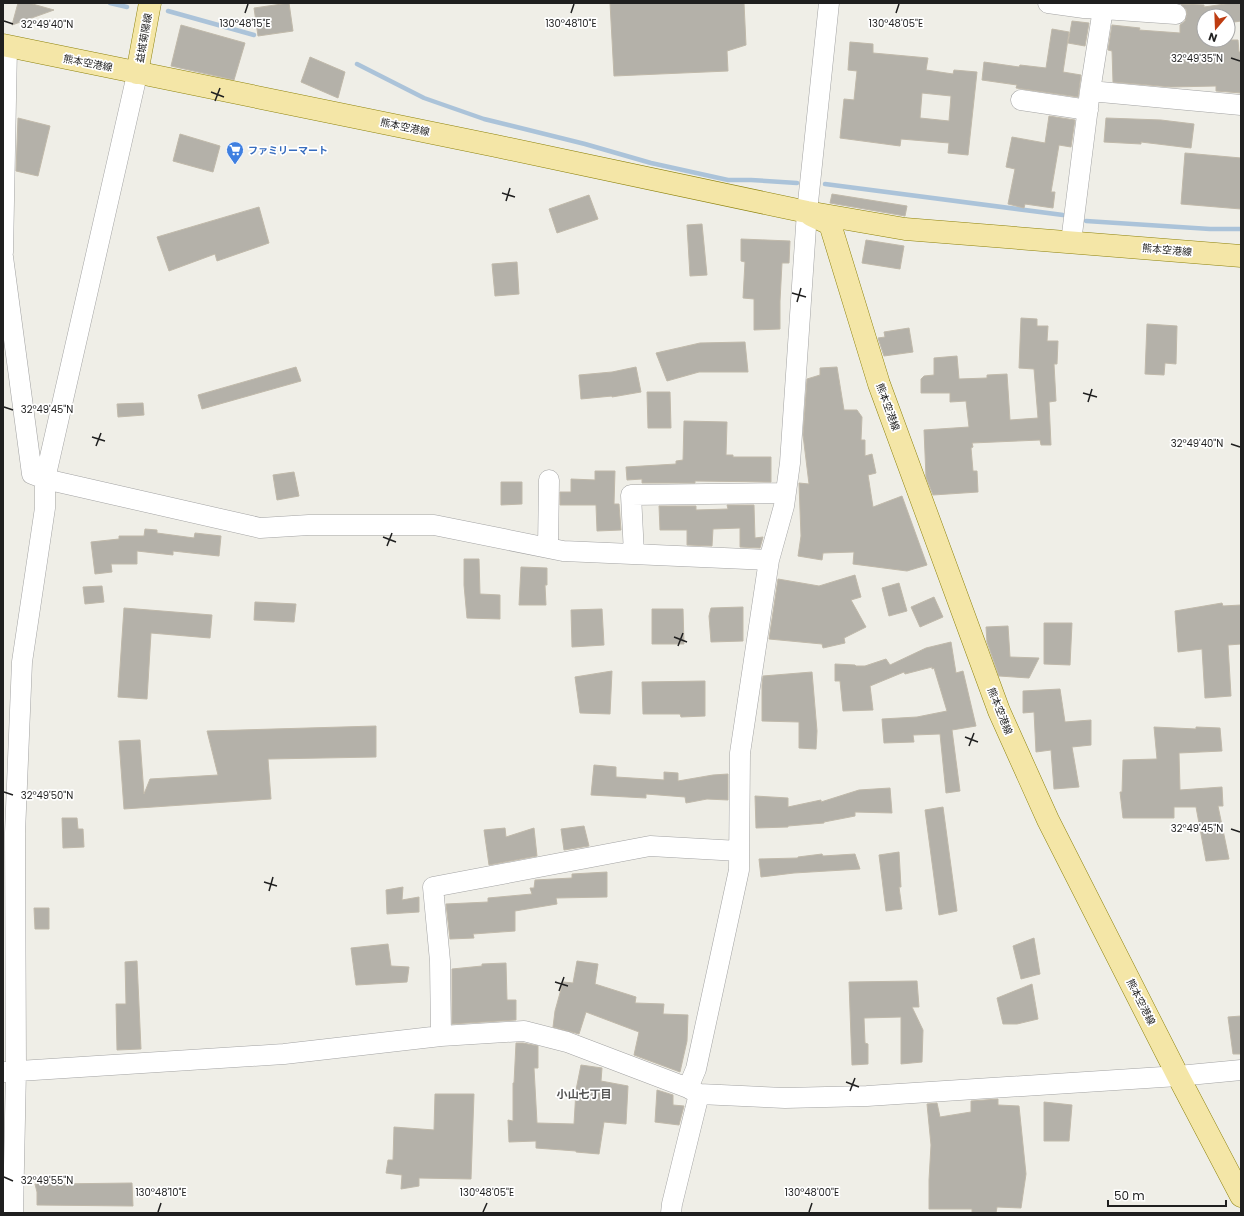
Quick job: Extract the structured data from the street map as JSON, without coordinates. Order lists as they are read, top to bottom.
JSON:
{
  "streets": {
    "main road": ["益城菊陽線", "熊本空港線"]
  },
  "crossings": [
    ["益城菊陽線", "熊本空港線"]
  ],
  "districts": ["小山七丁目"],
  "places": {
    "supermarket": ["ファミリーマート"]
  },
  "scale_bar": "50 m",
  "north": "bottom",
  "coordinates": [
    "130°48'15\"E",
    "130°48'10\"E",
    "130°48'05\"E",
    "32°49'40\"N",
    "32°49'35\"N",
    "32°49'45\"N",
    "32°49'50\"N",
    "32°49'55\"N",
    "130°48'00\"E"
  ]
}
